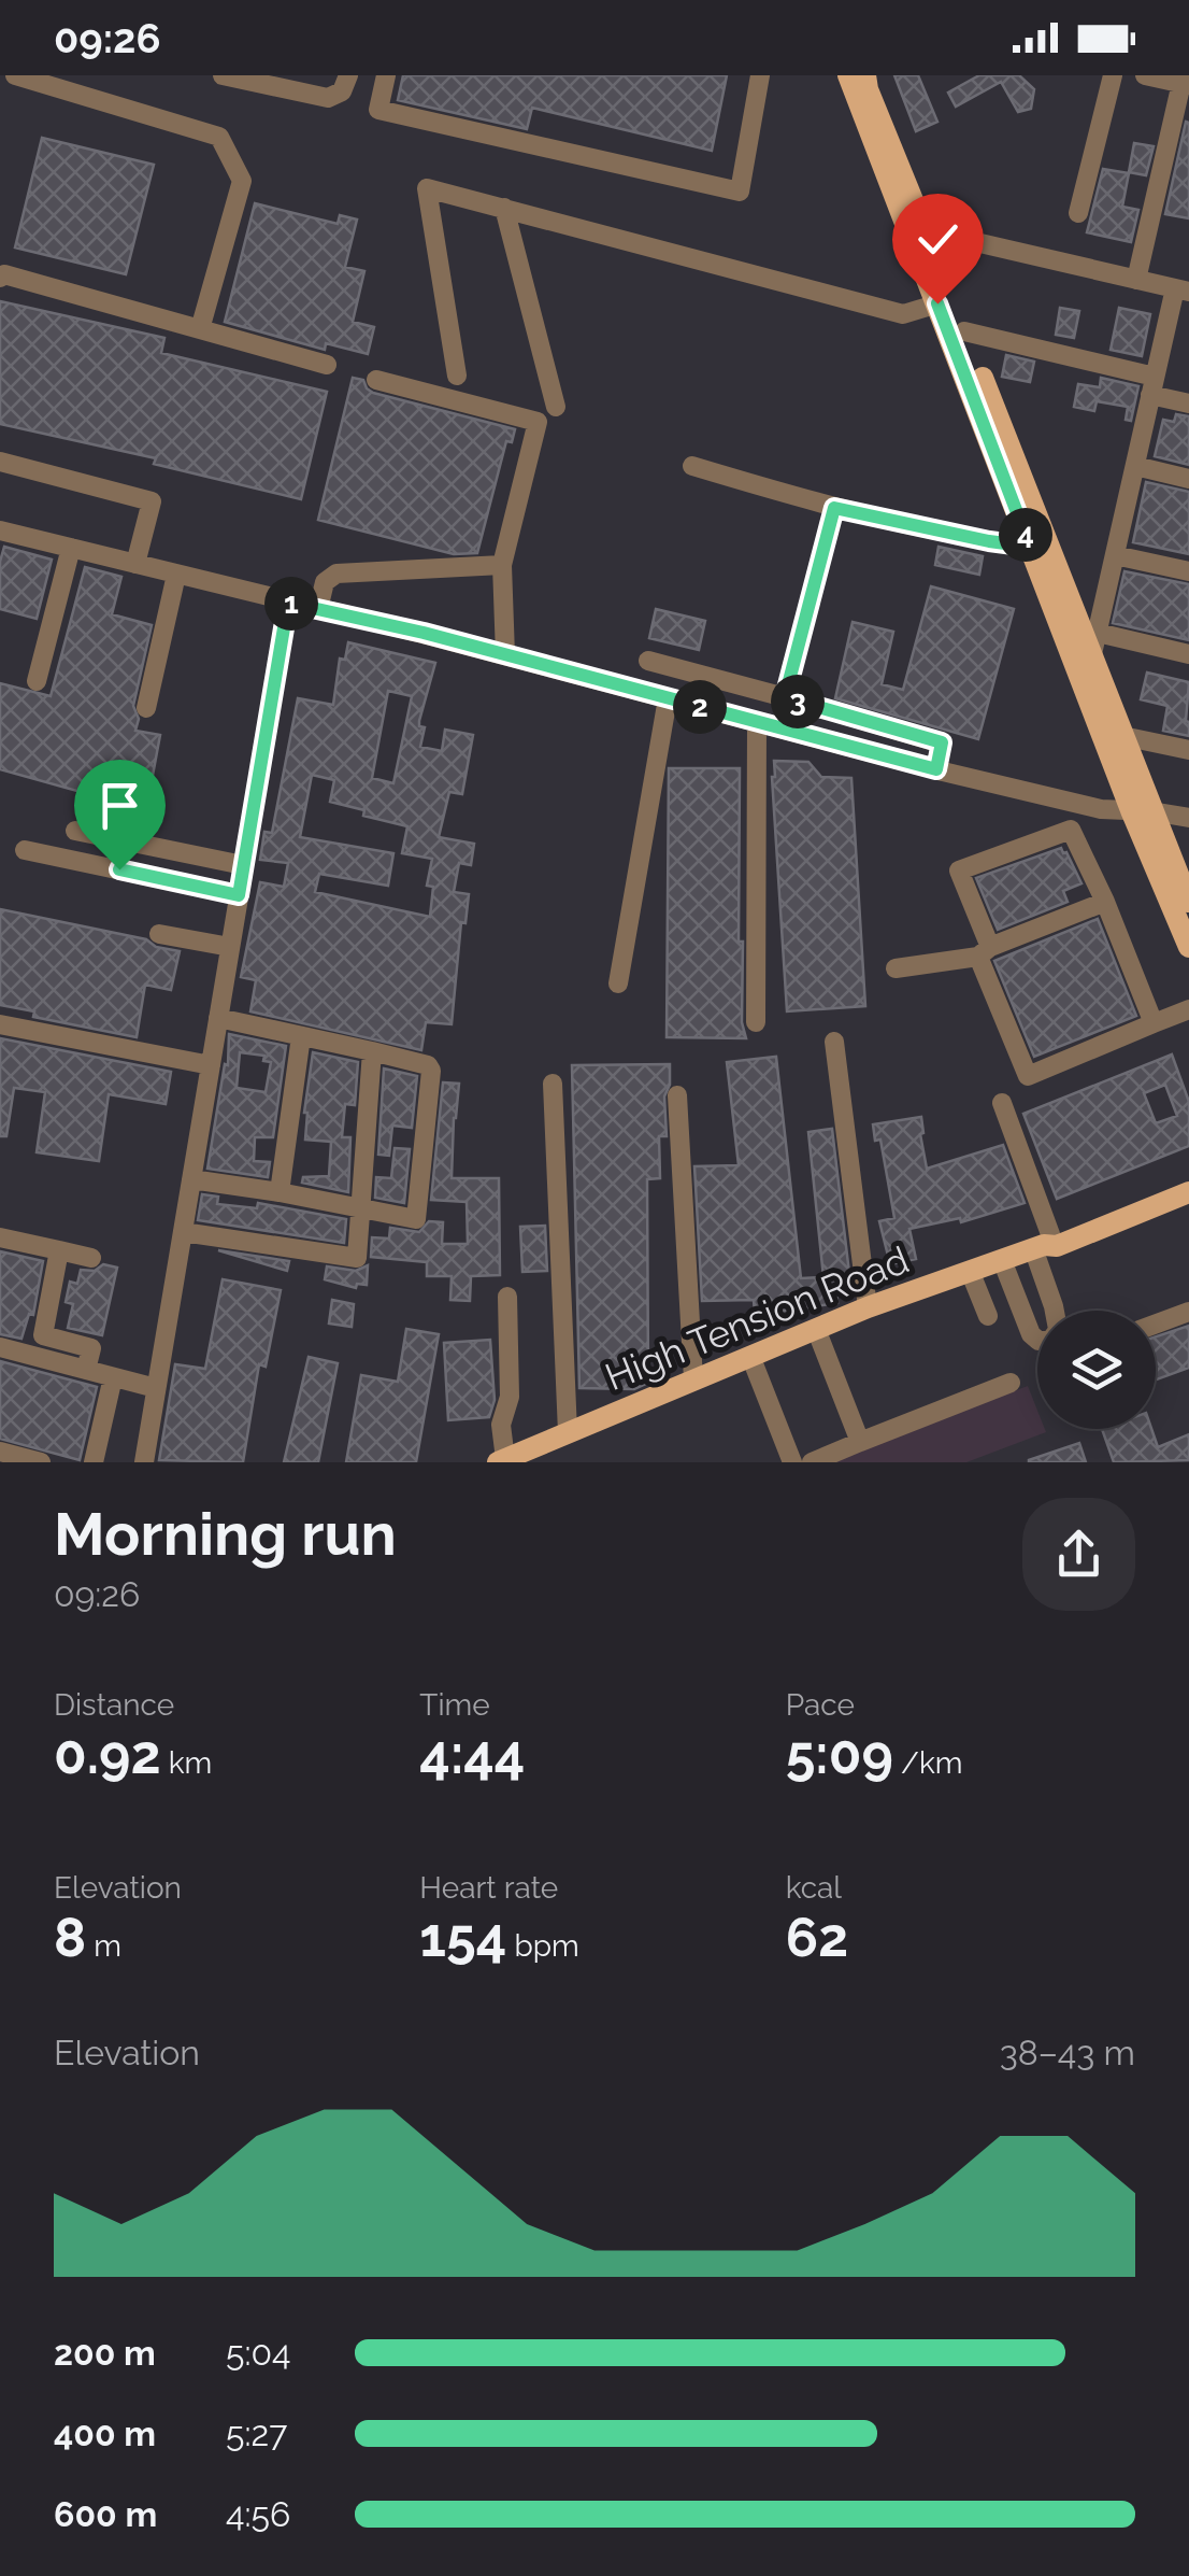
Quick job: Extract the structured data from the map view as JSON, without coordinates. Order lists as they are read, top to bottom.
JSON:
{
  "streets": {
    "main road": ["High Tension Road"]
  },
  "page": {
    "status": "09:26",
    "pins": [
      "4",
      "1",
      "3",
      "2"
    ],
    "heading": ["Morning run", "09:26"],
    "stats": [
      ["Distance", "0.92 km"],
      ["Time", "4:44"],
      ["Pace", "5:09 /km"],
      ["Elevation", "8 m"],
      ["Heart rate", "154 bpm"],
      ["kcal", "62"]
    ],
    "chart": ["Elevation", "38–43 m"],
    "list": [
      {
        "name": "200 m",
        "note": "5:04"
      },
      {
        "name": "400 m",
        "note": "5:27"
      },
      {
        "name": "600 m",
        "note": "4:56"
      }
    ]
  }
}
